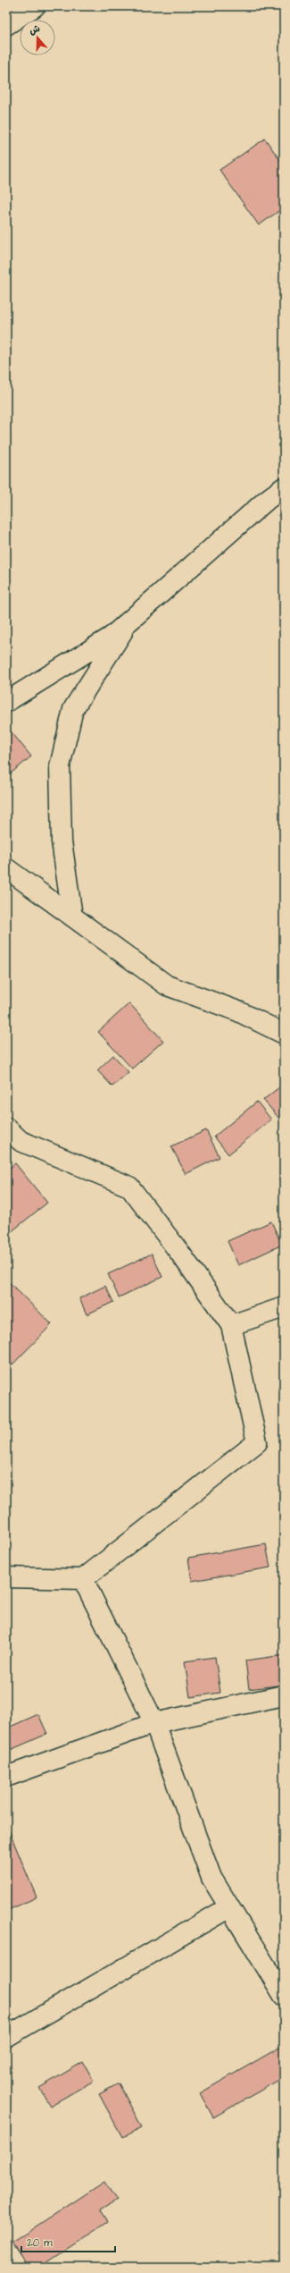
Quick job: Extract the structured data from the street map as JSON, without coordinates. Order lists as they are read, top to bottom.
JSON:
{
  "scale_bar": "20 m",
  "north": "top"
}
